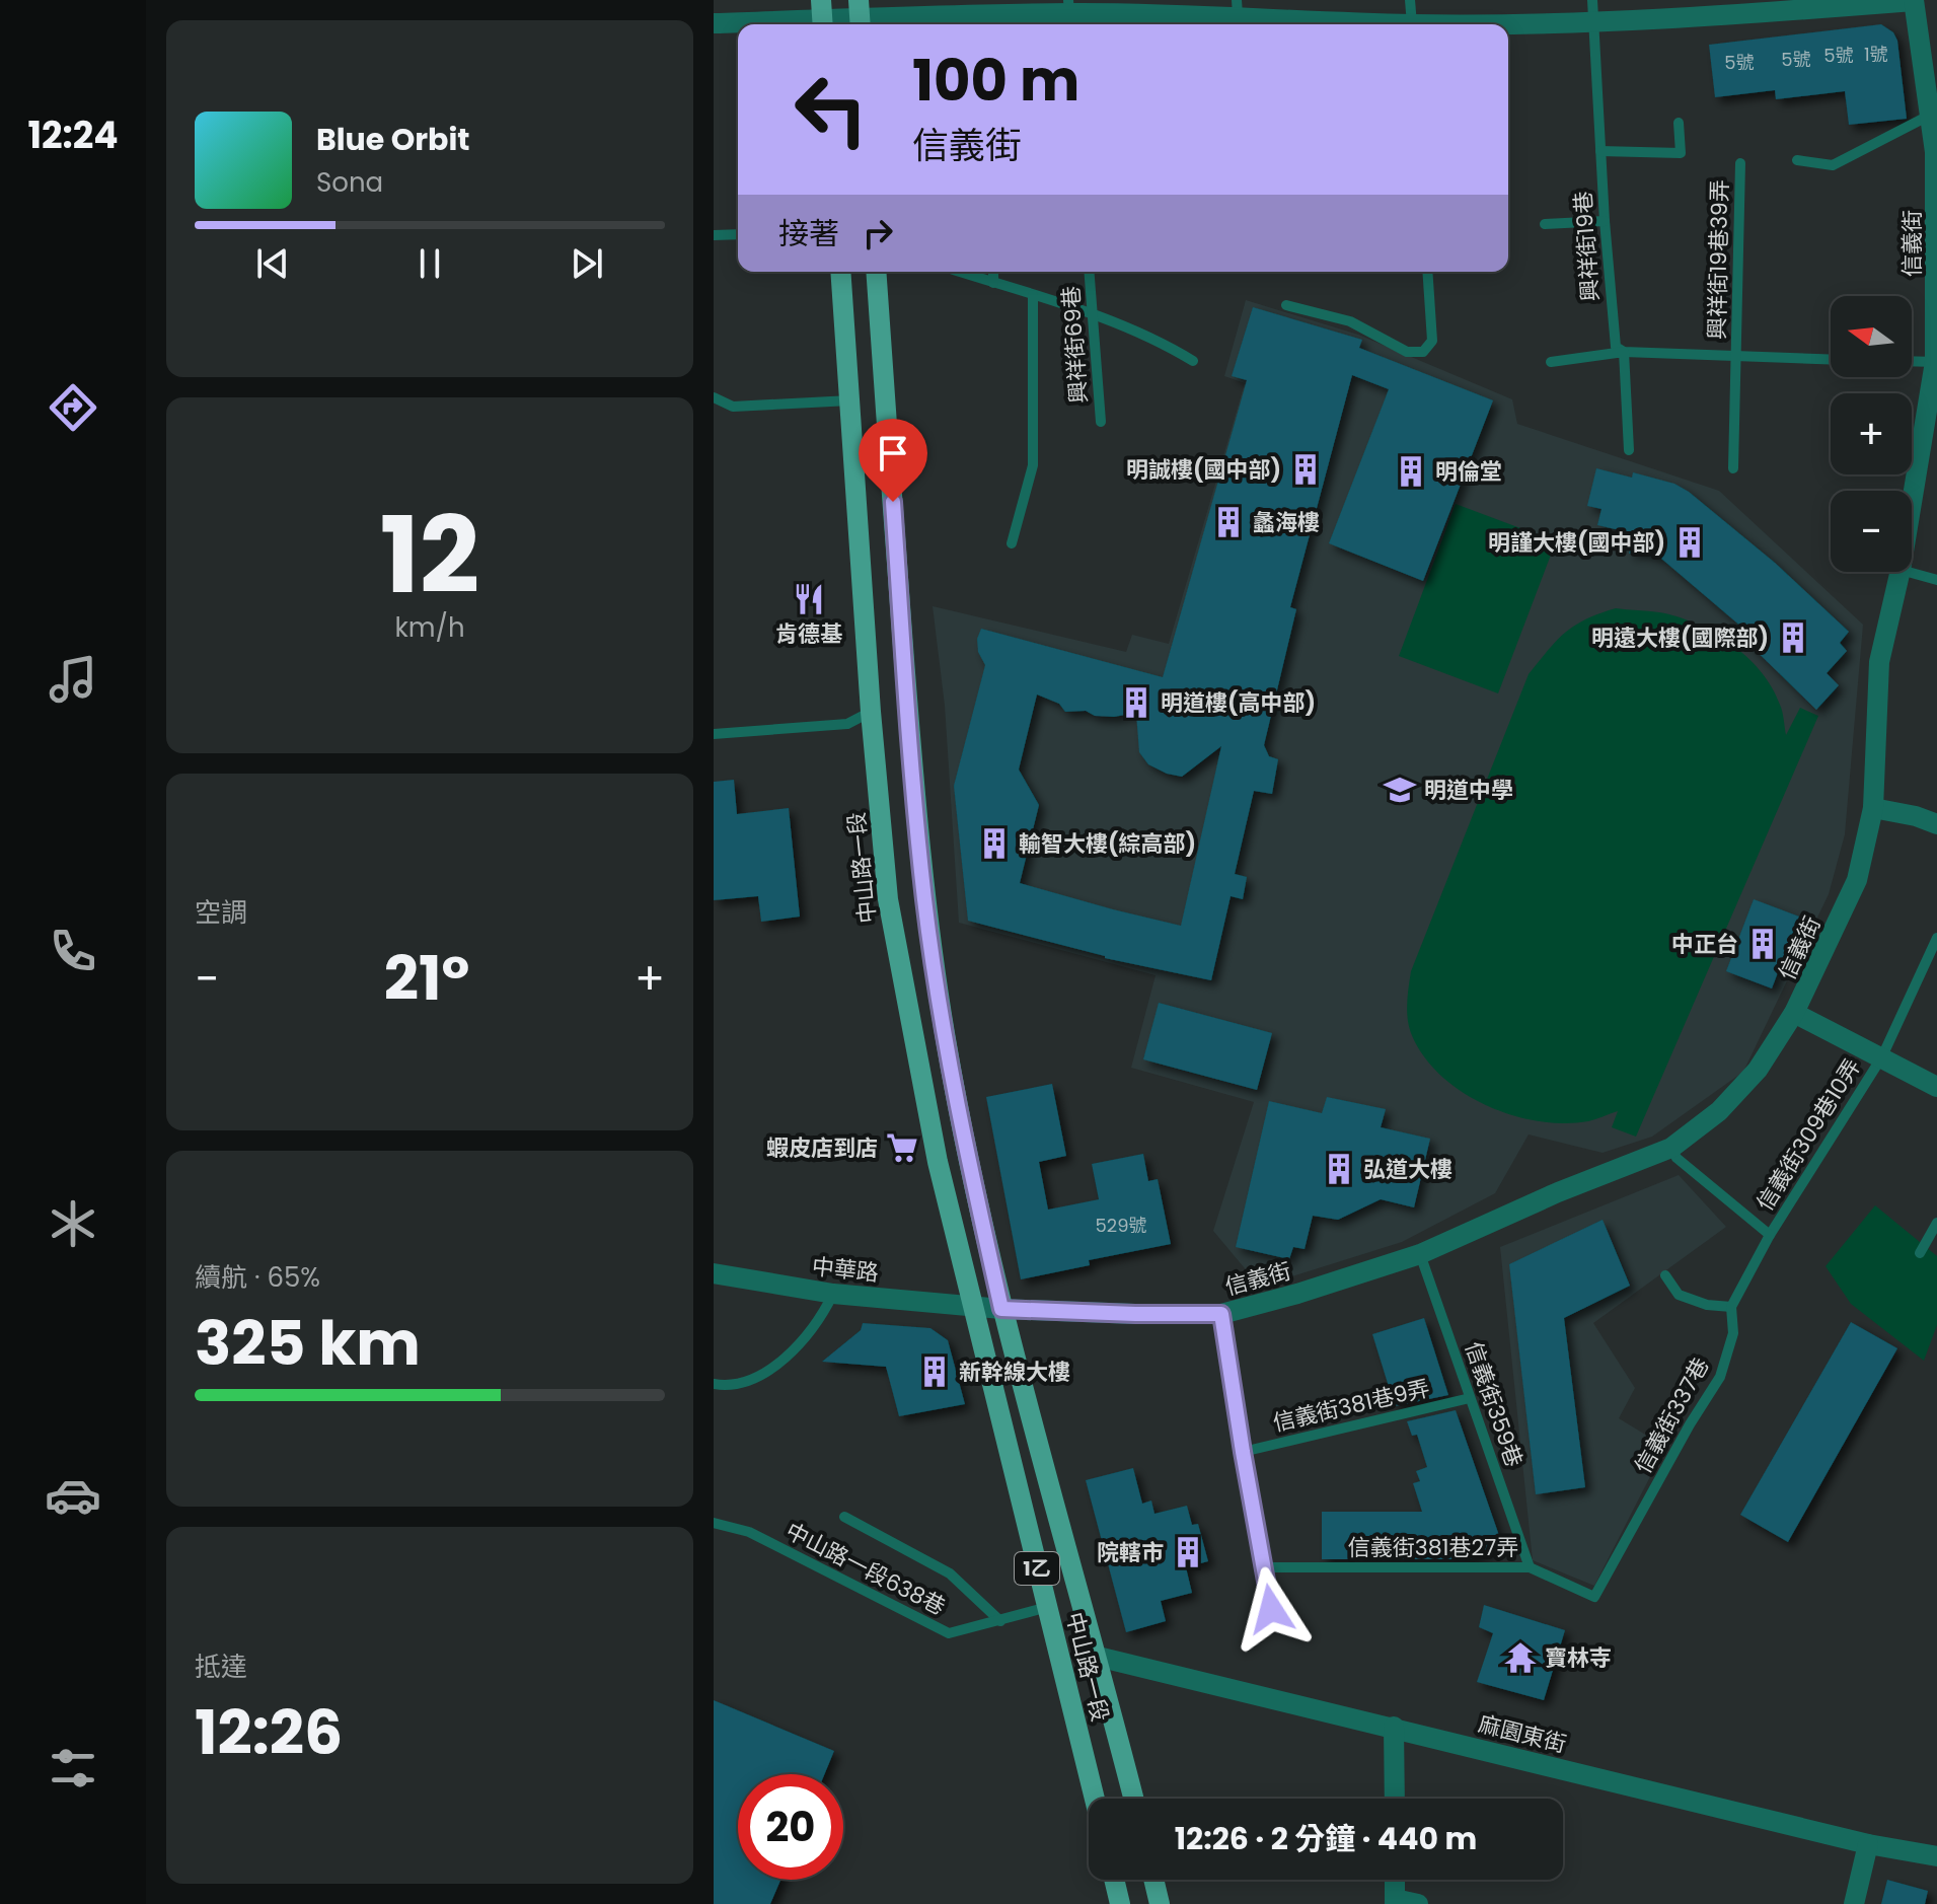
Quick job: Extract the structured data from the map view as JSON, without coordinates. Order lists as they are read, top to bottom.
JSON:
{
  "streets": {
    "main road": ["中山路一段", "1乙"],
    "street": ["信義街", "中華路", "麻園東街"],
    "lane": [
      "興祥街19巷",
      "興祥街19巷39弄",
      "興祥街69巷",
      "信義街309巷10弄",
      "信義街359巷",
      "信義街381巷9弄",
      "信義街337巷",
      "信義街381巷27弄",
      "中山路一段638巷"
    ]
  },
  "crossings": [
    ["信義街", "中山路一段"],
    ["信義街", "中華路"],
    ["信義街", "信義街359巷"],
    ["中山路一段", "中華路"],
    ["中山路一段", "中山路一段638巷"],
    ["中山路一段", "麻園東街"],
    ["信義街309巷10弄", "信義街337巷"],
    ["信義街359巷", "信義街381巷9弄"],
    ["信義街359巷", "信義街381巷27弄"],
    ["信義街337巷", "信義街381巷27弄"]
  ],
  "places": {
    "building": [
      "明誠樓(國中部)",
      "明倫堂",
      "蠡海樓",
      "明謹大樓(國中部)",
      "明遠大樓(國際部)",
      "明道樓(高中部)",
      "輸智大樓(綜高部)",
      "中正台",
      "弘道大樓",
      "新幹線大樓",
      "院轄市"
    ],
    "restaurant": ["肯德基"],
    "school or university": ["明道中學"],
    "supermarket": ["蝦皮店到店"],
    "temple": ["寶林寺"]
  },
  "house_numbers": [
    "1號",
    "5號",
    "5號",
    "5號",
    "529號"
  ],
  "north": "left",
  "page": {
    "tabs": "12:24",
    "turn": ["100 m", "信義街"],
    "song": ["Blue Orbit", "Sona"],
    "then": "接著",
    "map_buttons": ["+", "−"],
    "tile": [
      ["12", "km/h"],
      "空調",
      ["續航 · 65%", "325 km"],
      ["抵達", "12:26"]
    ],
    "heat": ["−", "21°", "+"],
    "limit": "20",
    "trip": "12:26 · 2 分鐘 · 440 m"
  }
}
